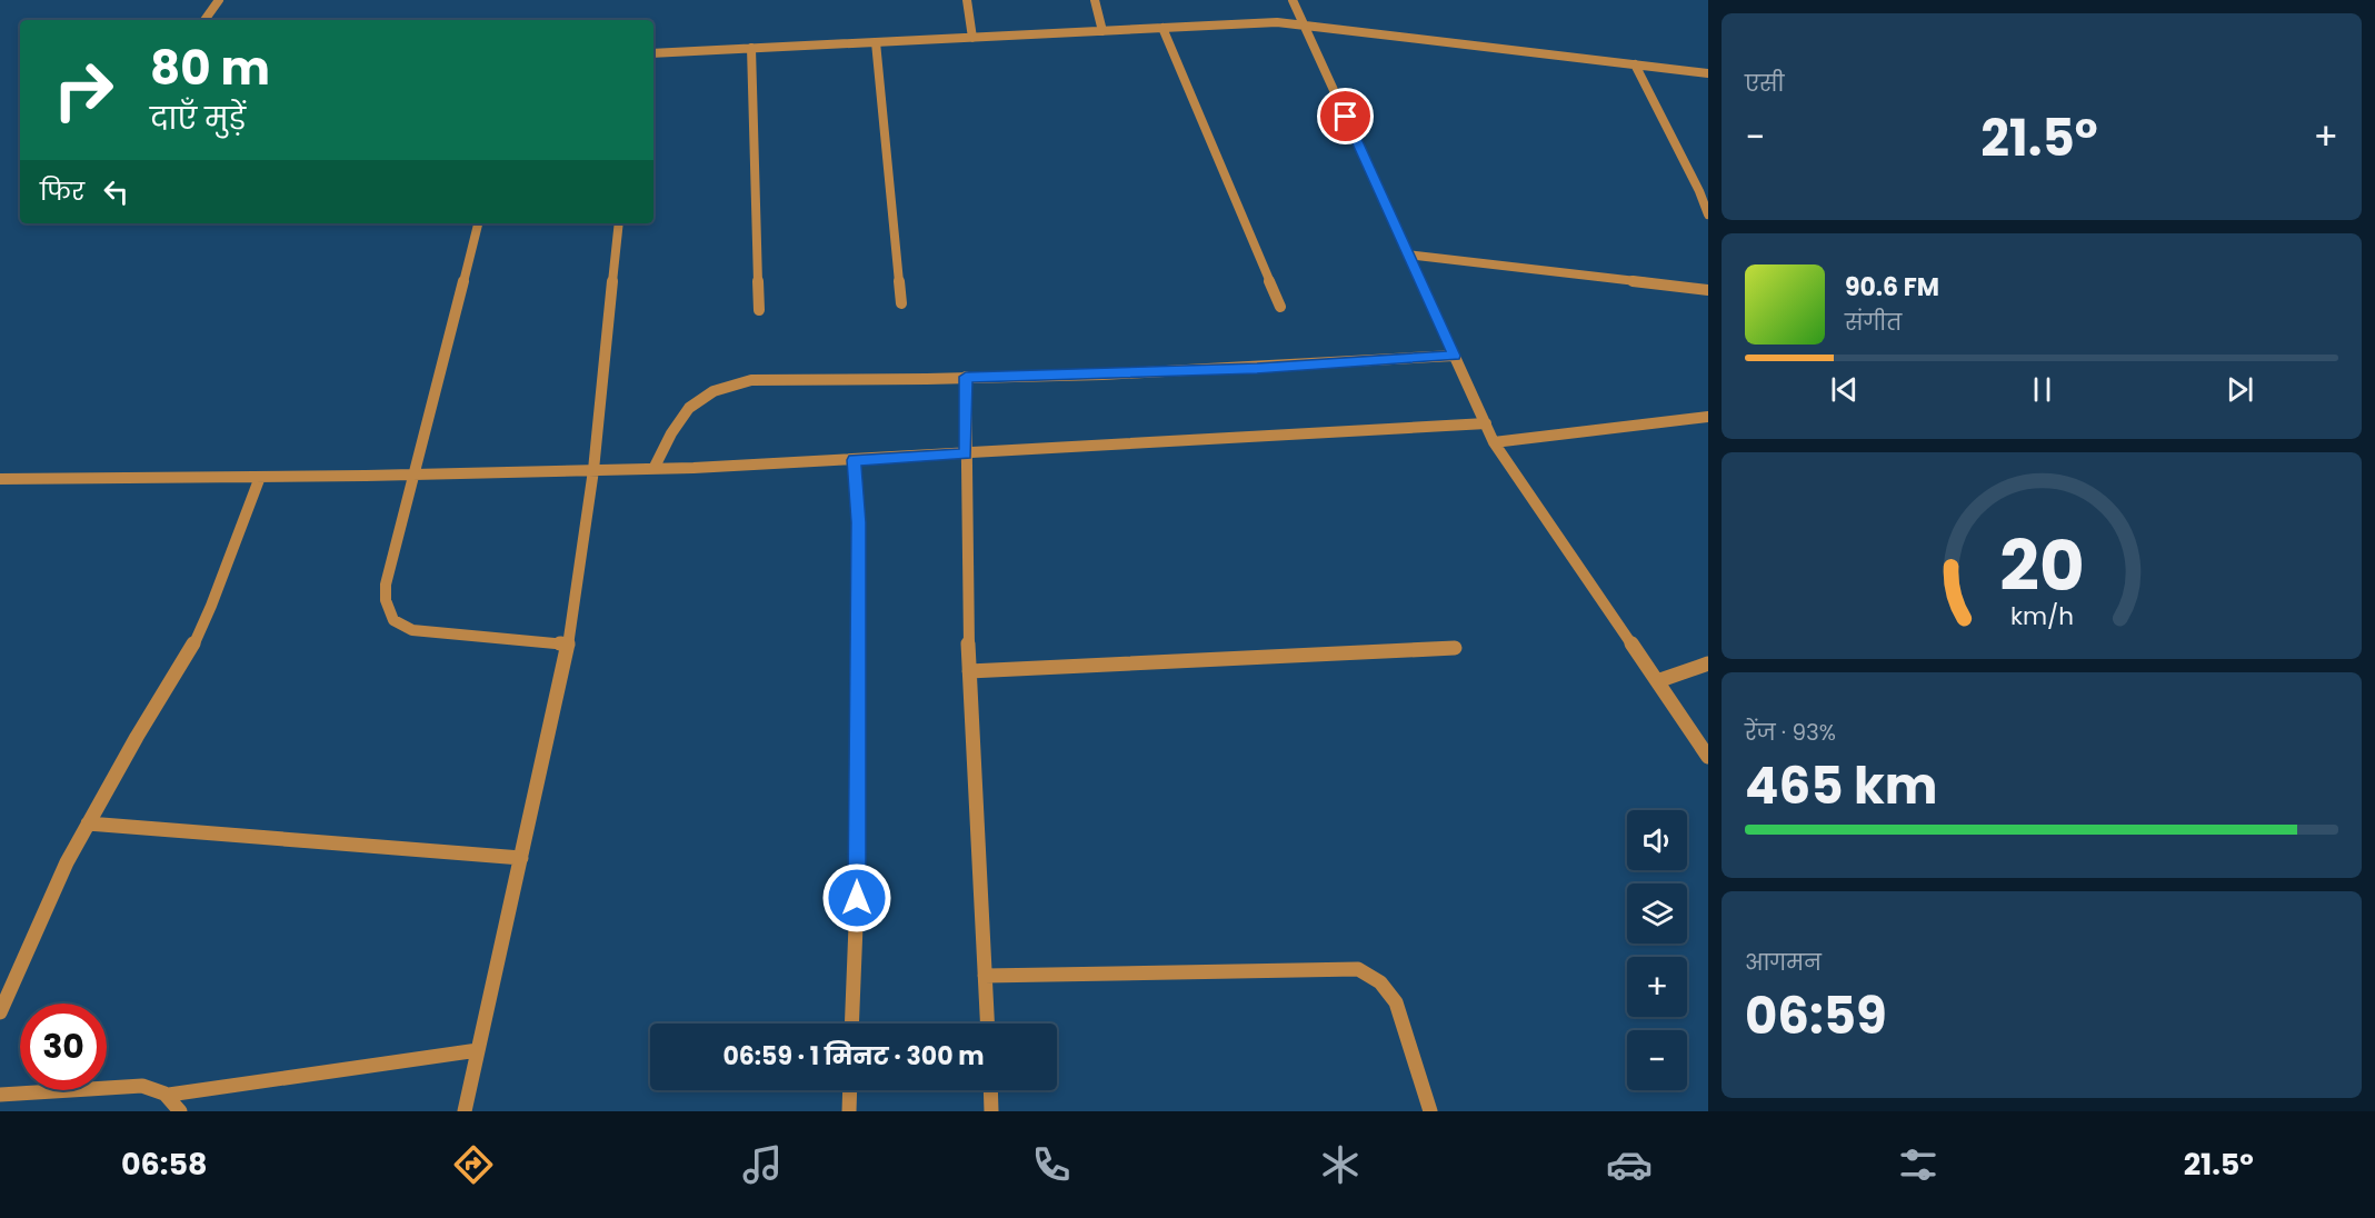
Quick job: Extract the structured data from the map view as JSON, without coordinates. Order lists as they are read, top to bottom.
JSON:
{
  "page": {
    "tile": [
      "एसी",
      ["रेंज · 93%", "465 km"],
      ["आगमन", "06:59"]
    ],
    "turn": ["80 m", "दाएँ मुड़ें"],
    "heat": ["−", "21.5°", "+"],
    "then": "फिर",
    "song": ["90.6 FM", "संगीत"],
    "map_buttons": ["+", "−"],
    "limit": "30",
    "trip": "06:59 · 1 मिनट · 300 m",
    "tabs": ["06:58", "21.5°"],
    "gauge": ["20", "km/h"]
  }
}
